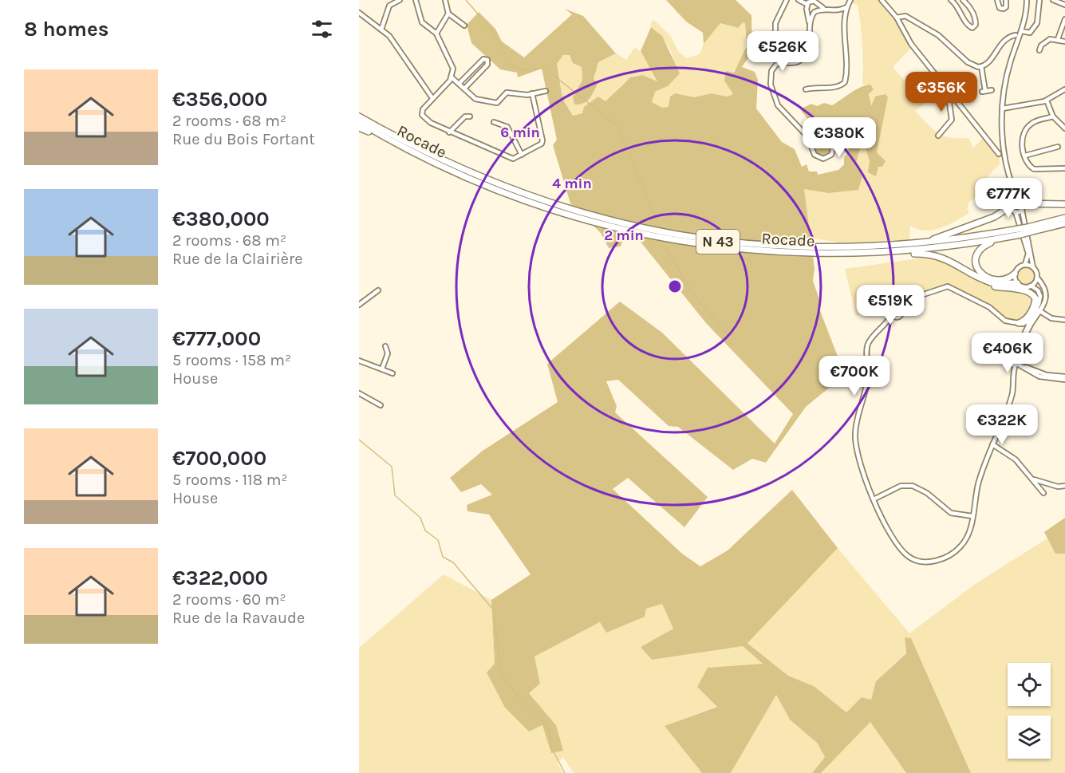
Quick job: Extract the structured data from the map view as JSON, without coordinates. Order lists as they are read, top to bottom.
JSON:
{
  "streets": {
    "highway": ["Rocade", "N 43"]
  },
  "crossings": [
    ["Rocade", "N 43"]
  ],
  "page": {
    "heading": "8 homes",
    "price": [
      "€526K",
      "€356K",
      "€380K",
      "€777K",
      "€519K",
      "€406K",
      "€700K",
      "€322K"
    ],
    "list": [
      {
        "name": "€356,000",
        "note": "2 rooms · 68 m² · Rue du Bois Fortant"
      },
      {
        "name": "€380,000",
        "note": "2 rooms · 68 m² · Rue de la Clairière"
      },
      {
        "name": "€777,000",
        "note": "5 rooms · 158 m² · House"
      },
      {
        "name": "€700,000",
        "note": "5 rooms · 118 m² · House"
      },
      {
        "name": "€322,000",
        "note": "2 rooms · 60 m² · Rue de la Ravaude"
      }
    ]
  },
  "rings": ["6 min", "4 min", "2 min"]
}
